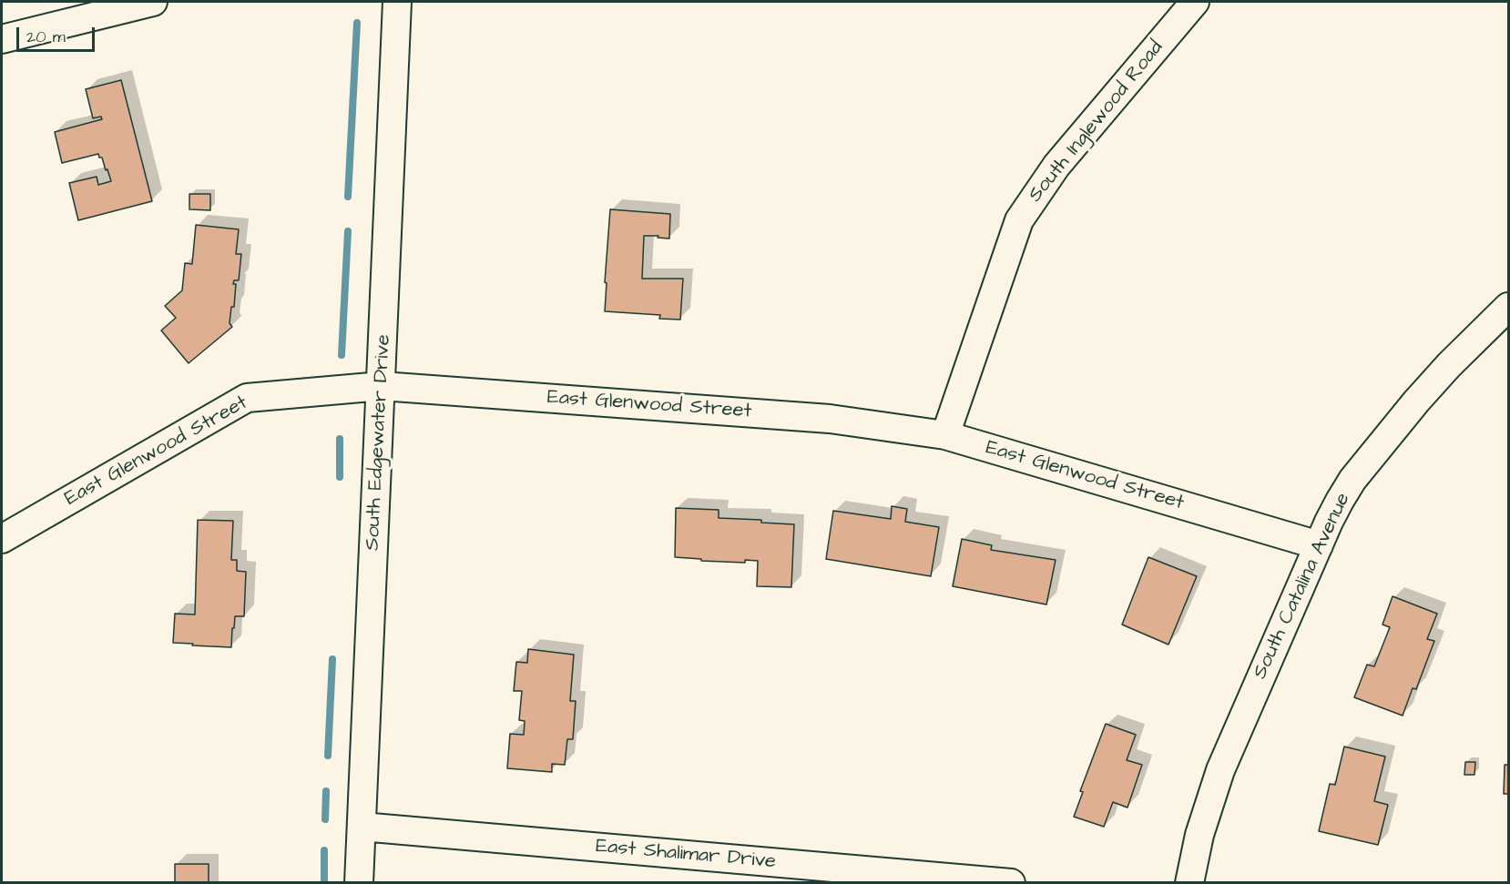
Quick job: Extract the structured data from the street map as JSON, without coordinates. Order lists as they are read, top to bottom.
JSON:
{
  "streets": {
    "street": [
      "South Inglewood Road",
      "East Glenwood Street",
      "South Edgewater Drive",
      "South Catalina Avenue",
      "East Shalimar Drive"
    ]
  },
  "crossings": [
    ["South Inglewood Road", "East Glenwood Street"],
    ["East Glenwood Street", "South Edgewater Drive"],
    ["East Glenwood Street", "South Catalina Avenue"],
    ["South Edgewater Drive", "East Shalimar Drive"]
  ],
  "scale_bar": "20 m"
}
